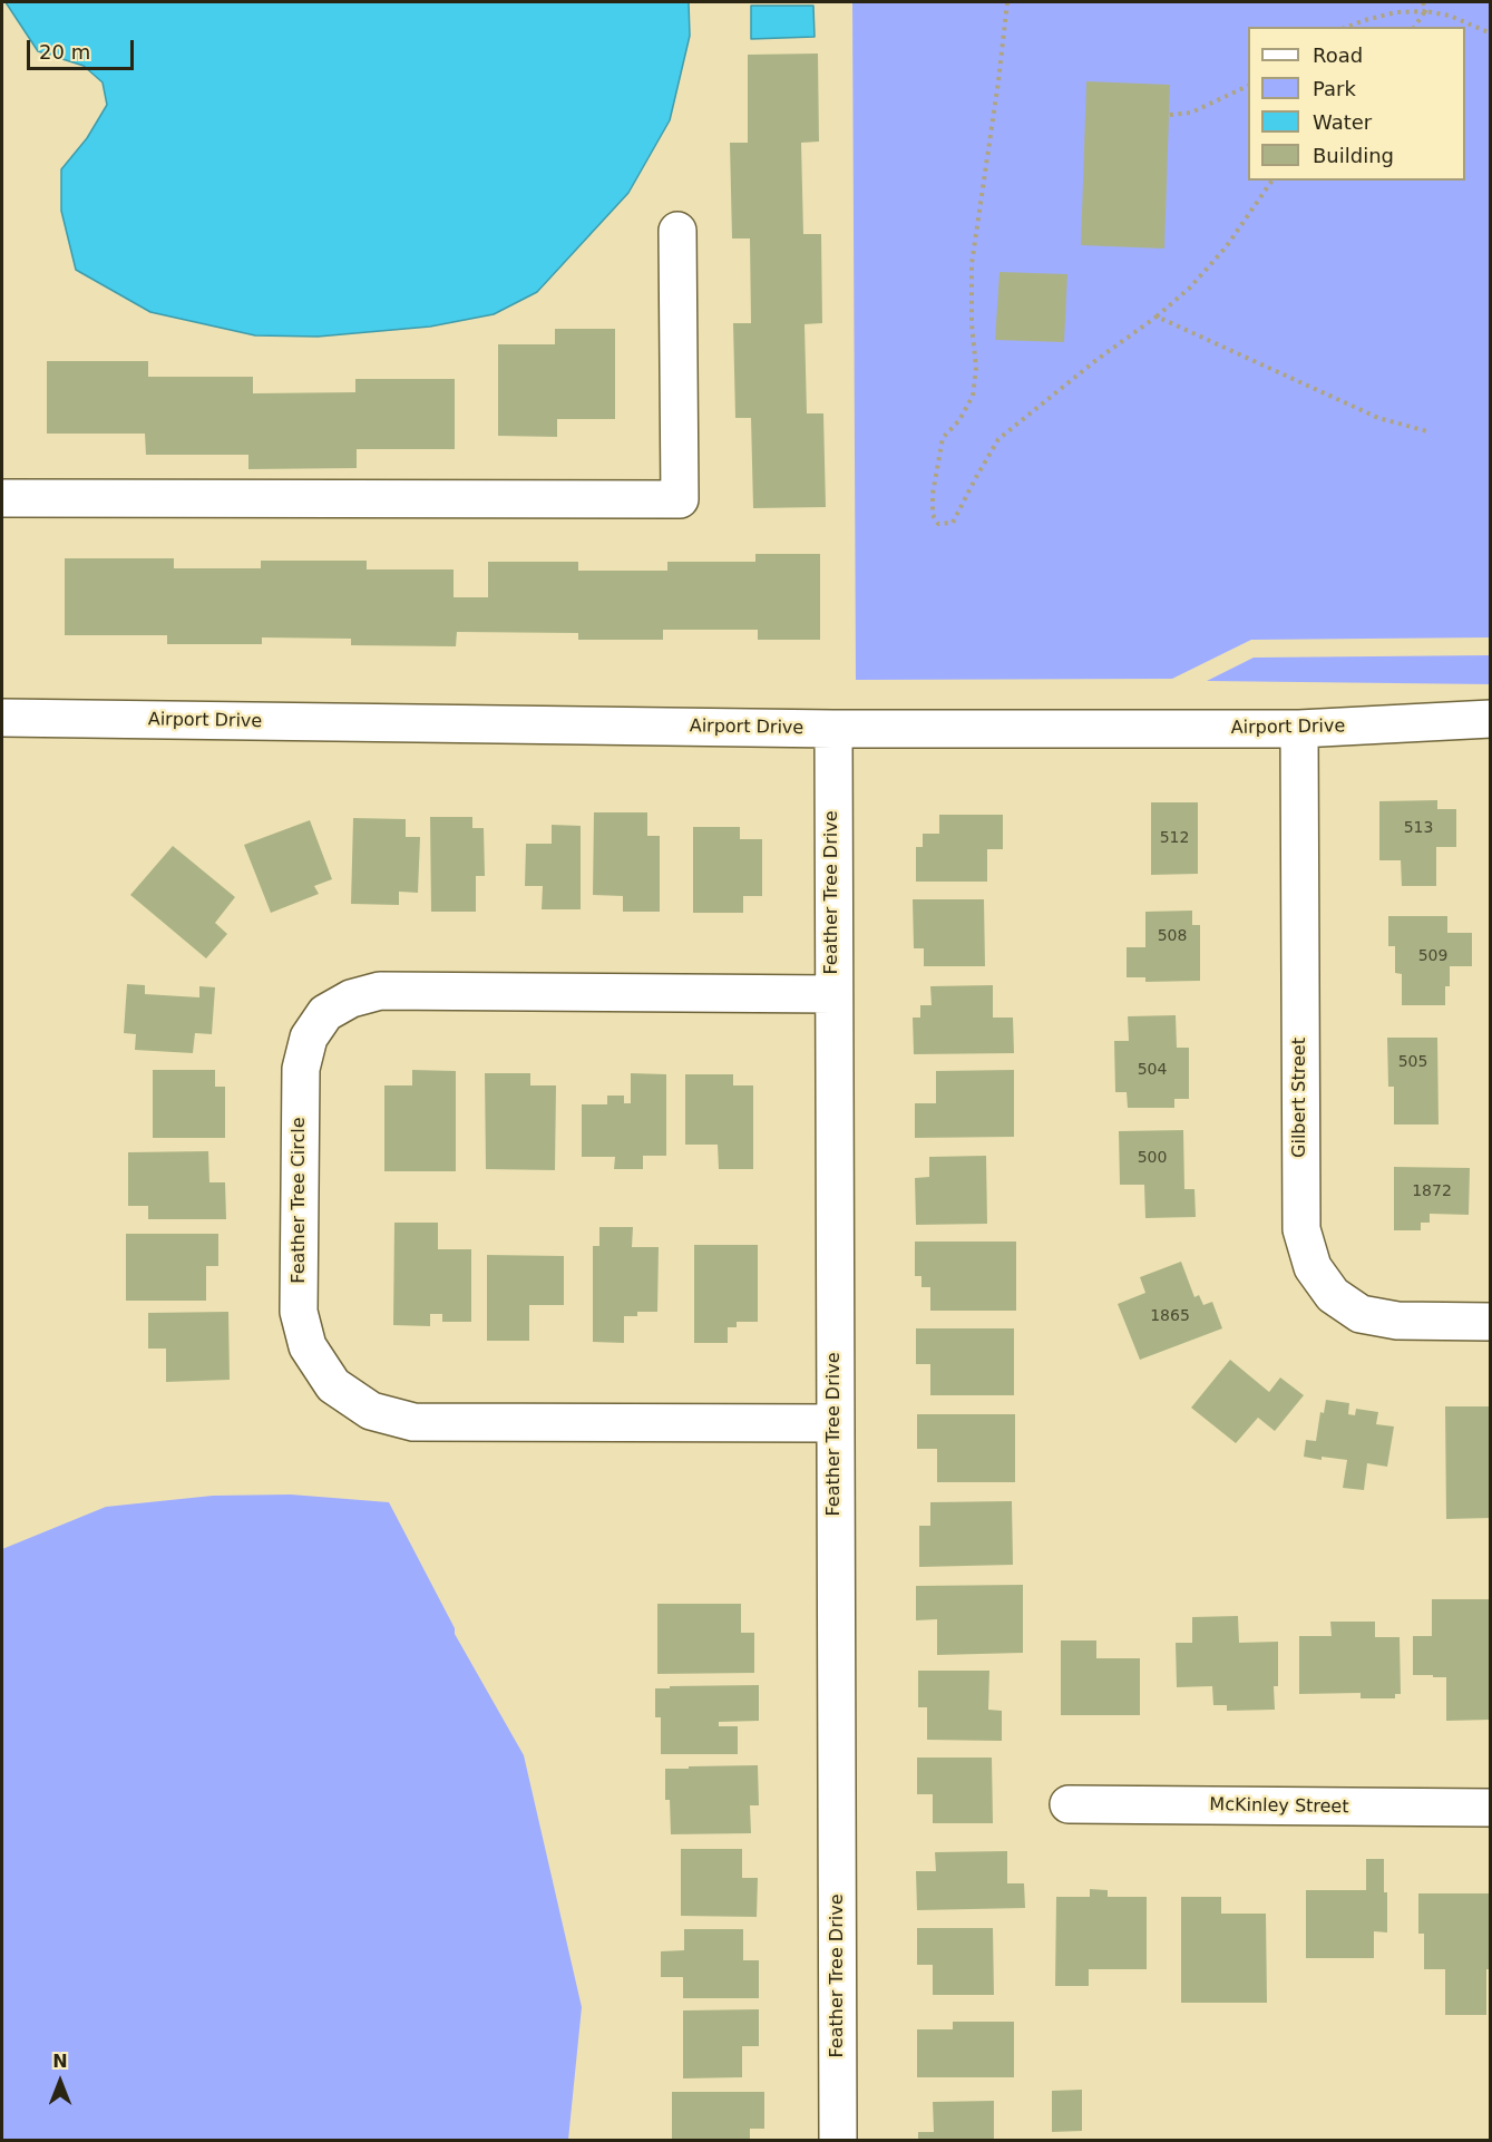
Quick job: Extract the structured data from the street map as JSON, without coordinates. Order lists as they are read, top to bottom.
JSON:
{
  "streets": {
    "street": [
      "Airport Drive",
      "Feather Tree Drive",
      "Gilbert Street",
      "Feather Tree Circle",
      "McKinley Street"
    ]
  },
  "crossings": [
    ["Airport Drive", "Feather Tree Drive"],
    ["Airport Drive", "Gilbert Street"],
    ["Feather Tree Drive", "Feather Tree Circle"]
  ],
  "house_numbers": [
    "513",
    "512",
    "508",
    "509",
    "505",
    "504",
    "500",
    "1872",
    "1865"
  ],
  "legend": [
    "Road",
    "Park",
    "Water",
    "Building"
  ],
  "scale_bar": "20 m",
  "north": "top"
}
